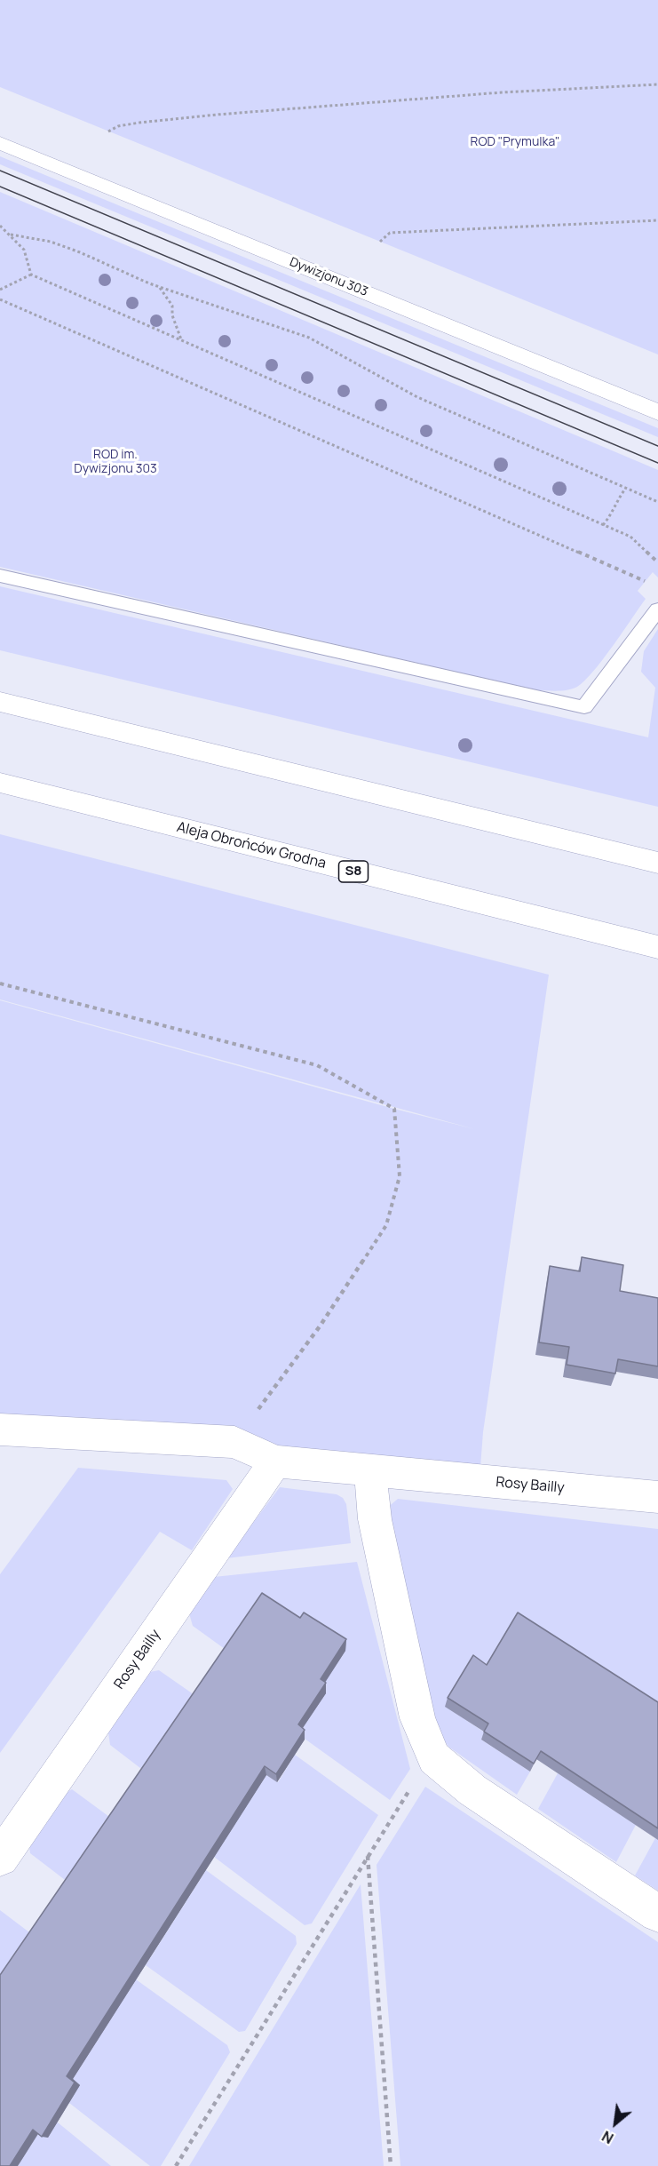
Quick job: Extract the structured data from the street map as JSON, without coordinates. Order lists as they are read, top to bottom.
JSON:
{
  "streets": {
    "main road": [
      "Dywizjonu 303",
      "Aleja Obrońców Grodna",
      "S8",
      "Rosy Bailly"
    ]
  },
  "parks": ["ROD \"Prymulka\"", "ROD im. Dywizjonu 303"],
  "north": "bottom left"
}
